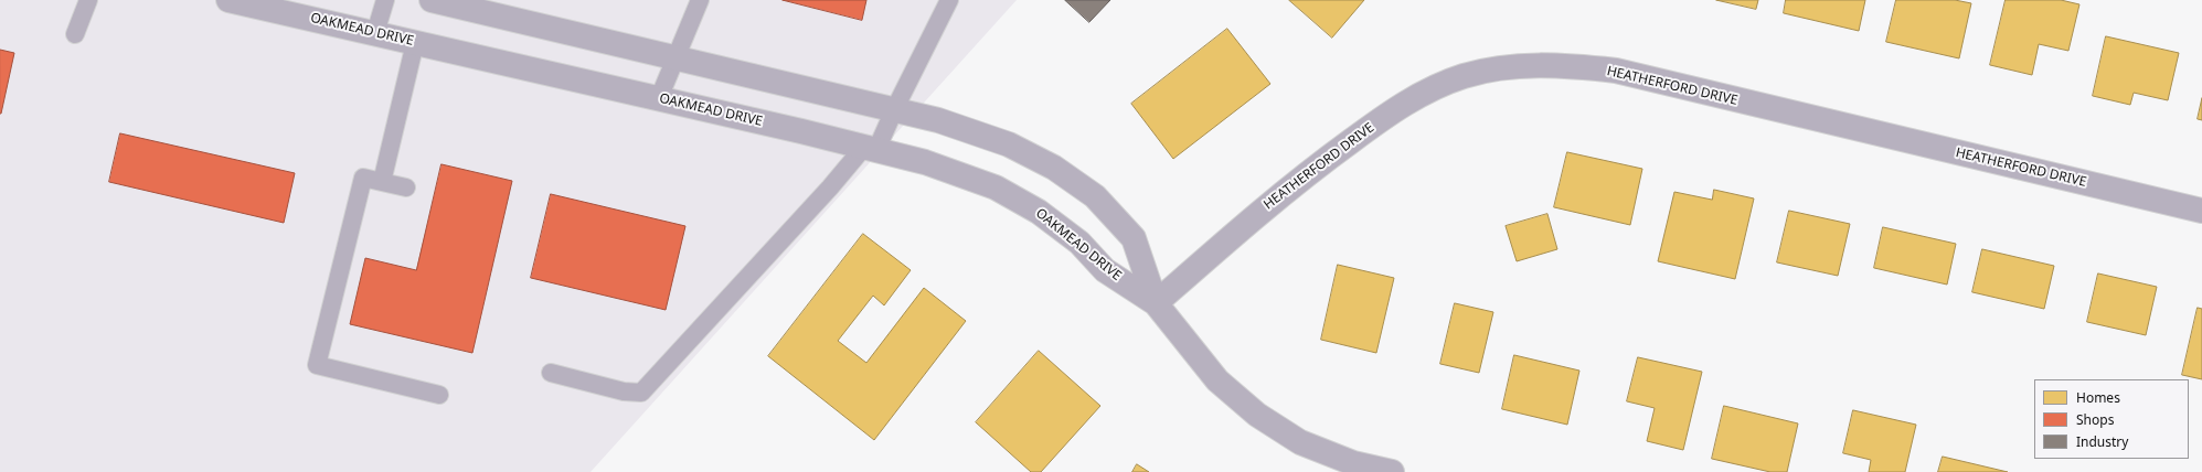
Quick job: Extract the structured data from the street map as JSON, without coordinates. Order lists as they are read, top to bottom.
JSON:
{
  "streets": {
    "street": ["OAKMEAD DRIVE", "HEATHERFORD DRIVE"]
  },
  "crossings": [
    ["OAKMEAD DRIVE", "HEATHERFORD DRIVE"]
  ],
  "legend": ["Homes", "Shops", "Industry"]
}
